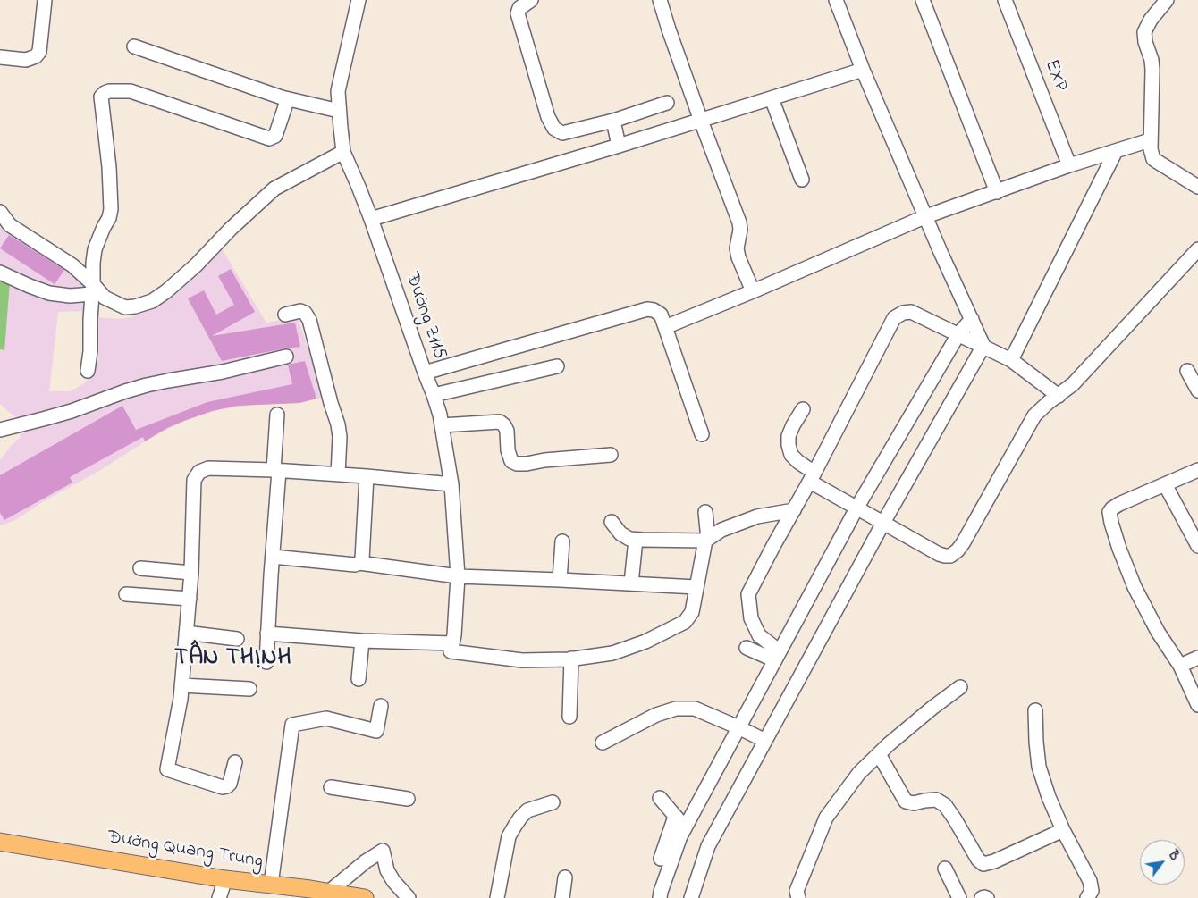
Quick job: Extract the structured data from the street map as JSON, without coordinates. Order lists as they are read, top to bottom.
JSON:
{
  "streets": {
    "main road": ["Đường Quang Trung"],
    "street": ["EXP", "Đường Z115"]
  },
  "districts": ["TÂN THỊNH"],
  "north": "top right"
}
